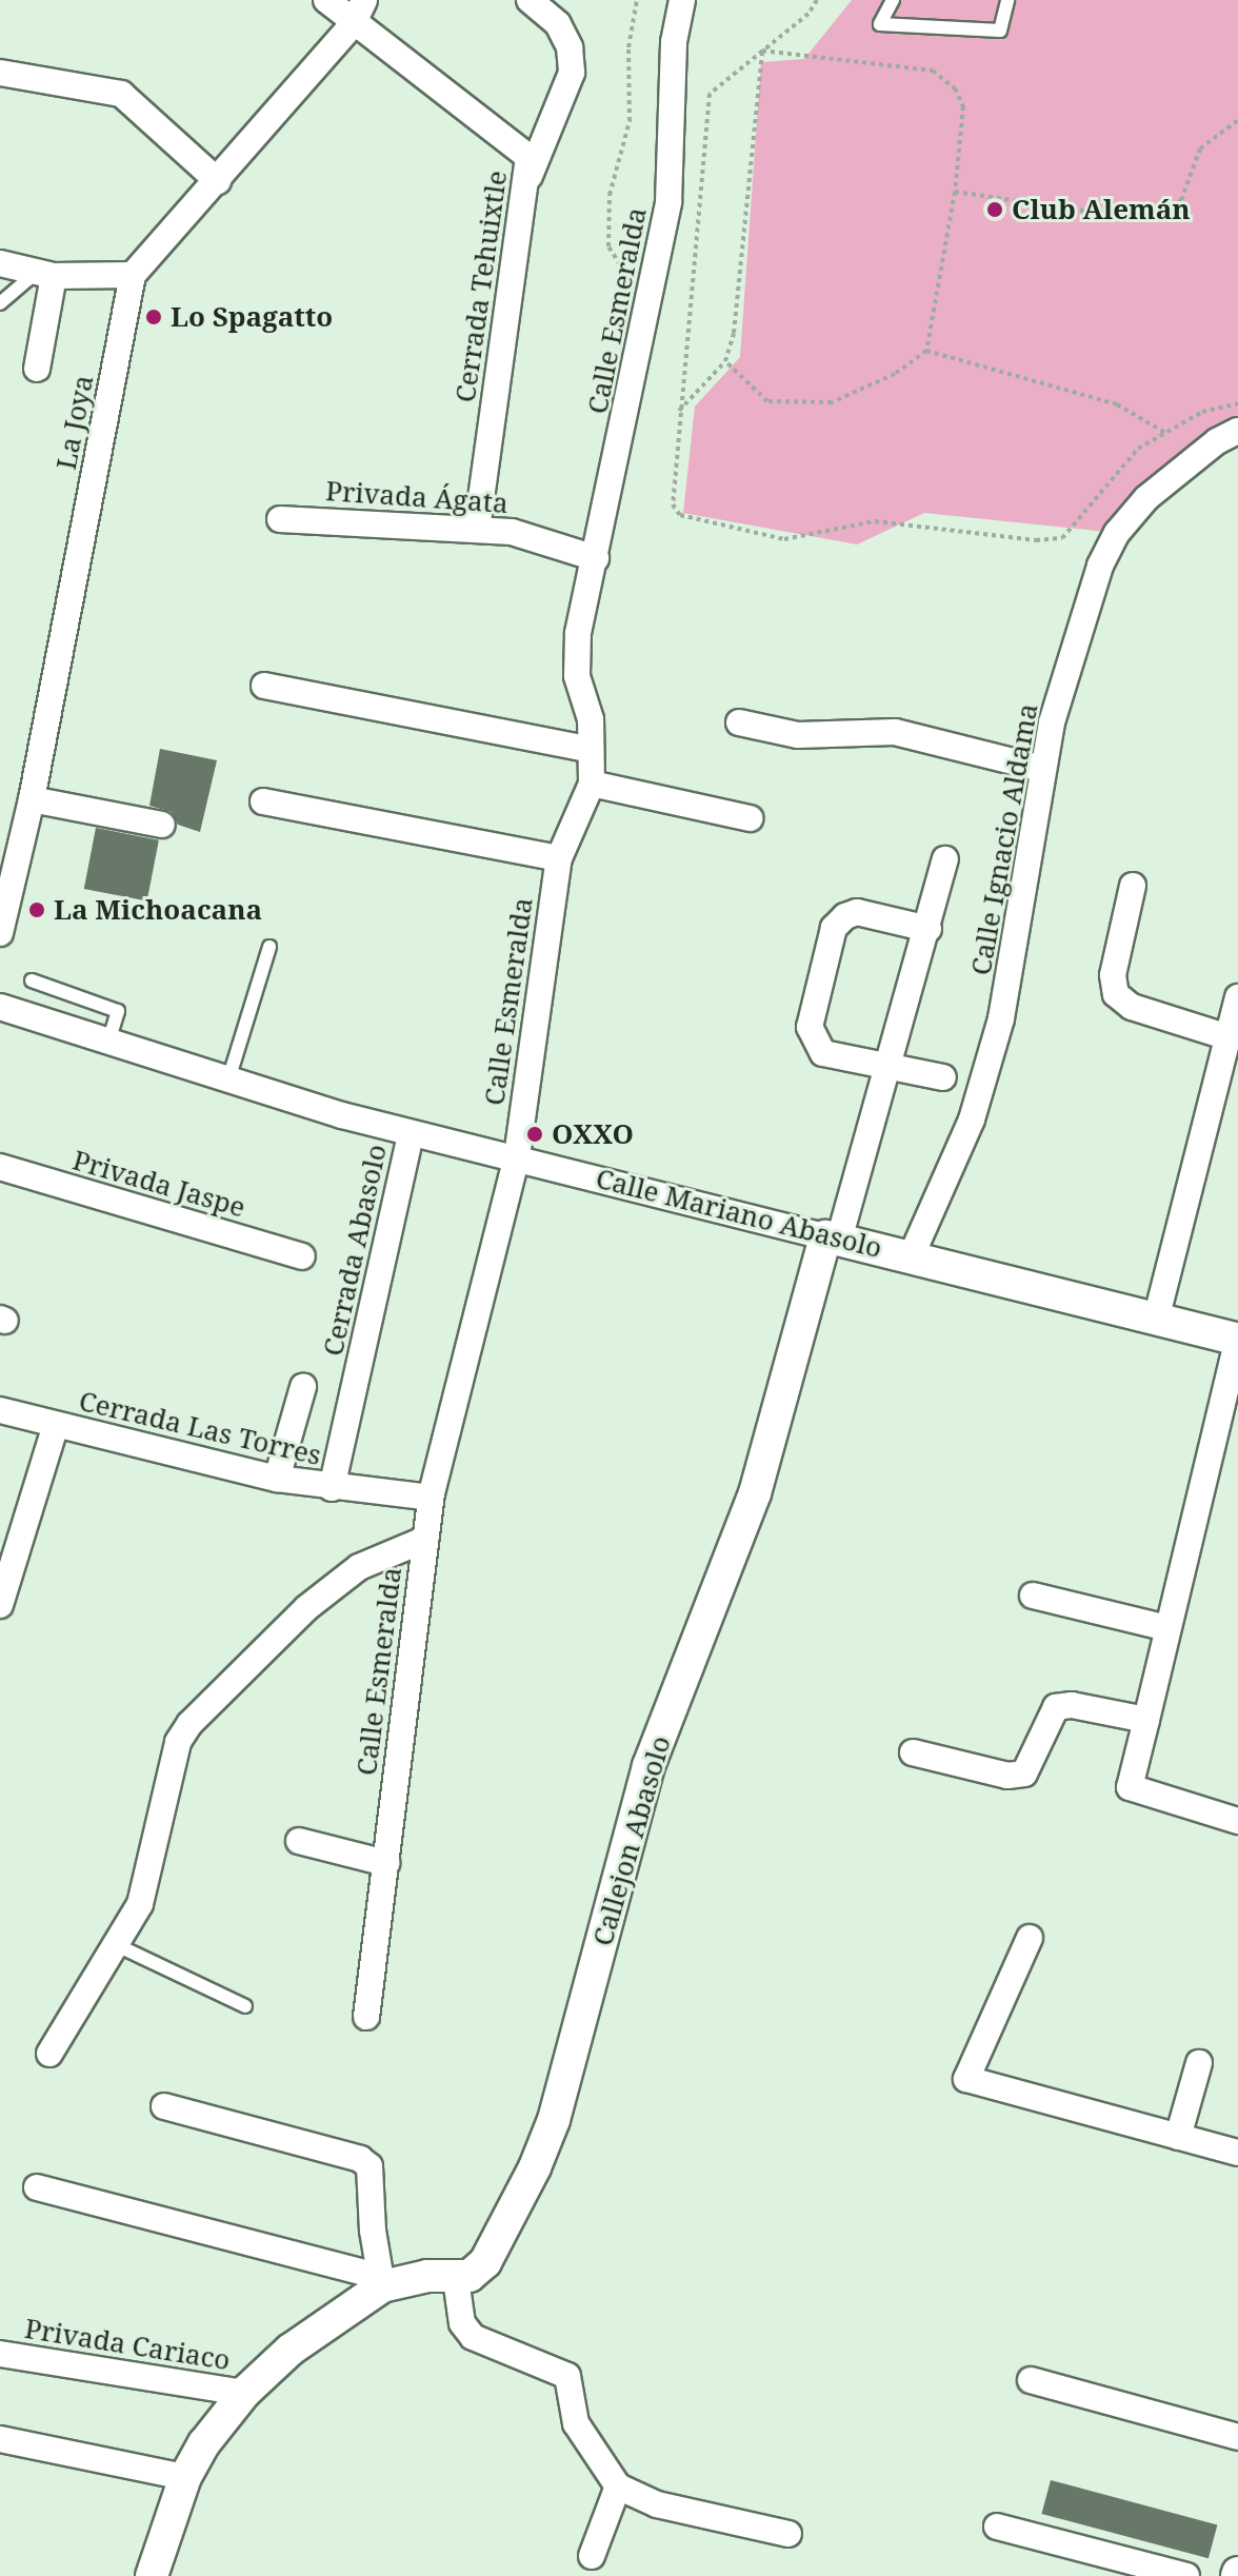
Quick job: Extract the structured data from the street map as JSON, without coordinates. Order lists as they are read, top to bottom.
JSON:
{
  "streets": {
    "street": [
      "Cerrada Tehuixtle",
      "Calle Esmeralda",
      "La Joya",
      "Privada Ágata",
      "Calle Ignacio Aldama",
      "Privada Jaspe",
      "Calle Mariano Abasolo",
      "Cerrada Abasolo",
      "Cerrada Las Torres",
      "Callejon Abasolo",
      "Privada Cariaco"
    ]
  },
  "crossings": [
    ["Cerrada Tehuixtle", "Privada Ágata"],
    ["Calle Esmeralda", "Privada Ágata"],
    ["Calle Esmeralda", "Calle Mariano Abasolo"],
    ["Calle Esmeralda", "Cerrada Las Torres"],
    ["Calle Ignacio Aldama", "Calle Mariano Abasolo"],
    ["Calle Mariano Abasolo", "Cerrada Abasolo"],
    ["Calle Mariano Abasolo", "Callejon Abasolo"],
    ["Cerrada Abasolo", "Cerrada Las Torres"]
  ],
  "places": [
    "Club Alemán",
    "Lo Spagatto",
    "La Michoacana",
    "OXXO"
  ]
}
